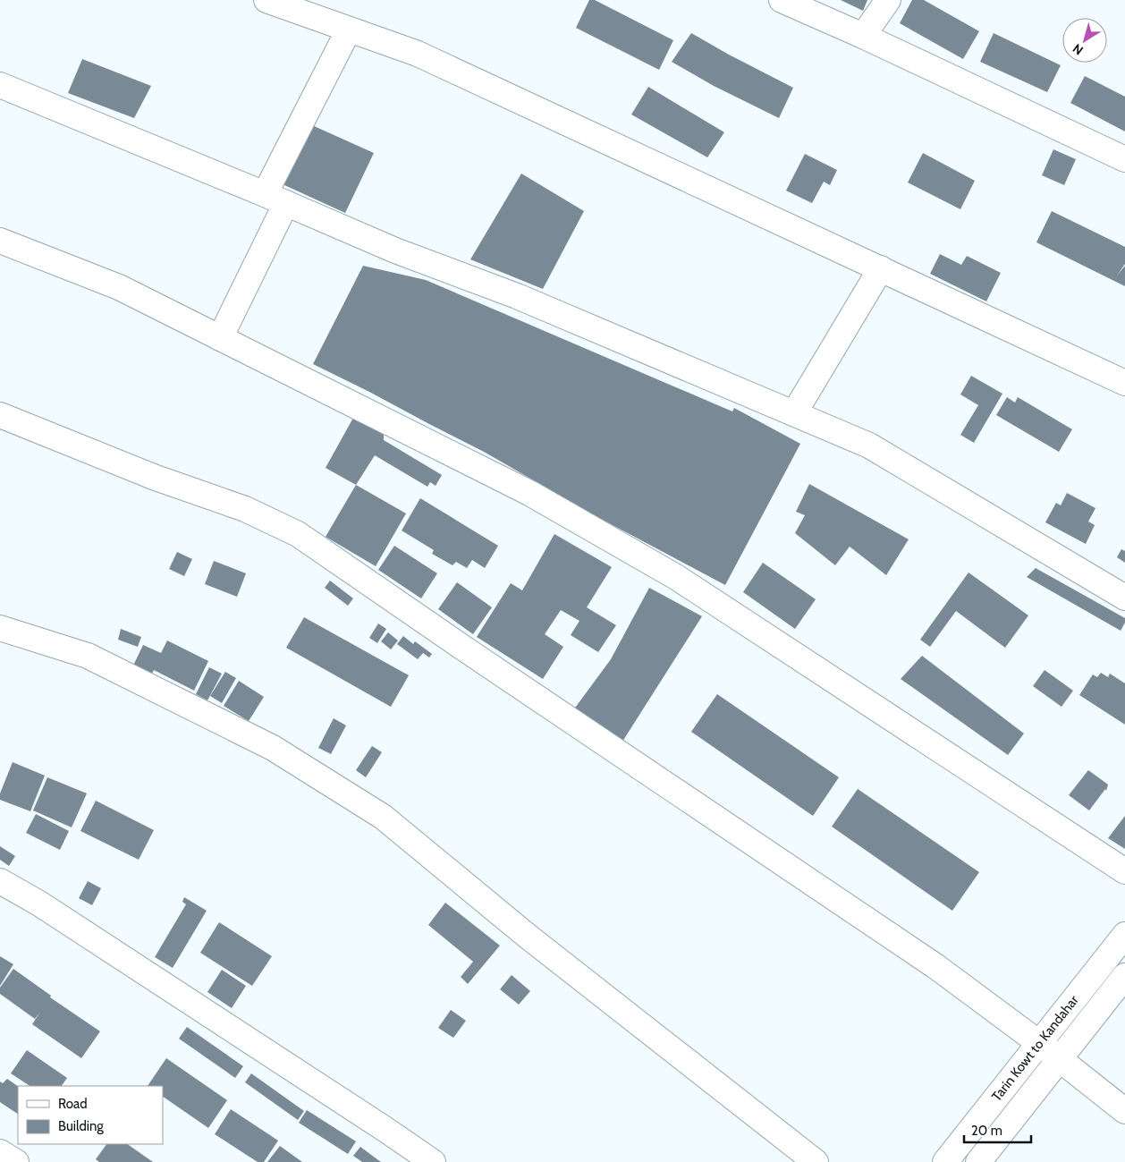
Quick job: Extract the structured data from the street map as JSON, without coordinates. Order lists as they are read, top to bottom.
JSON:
{
  "streets": {
    "street": ["Tarin Kowt to Kandahar"]
  },
  "legend": ["Road", "Building"],
  "scale_bar": "20 m",
  "north": "bottom left"
}
